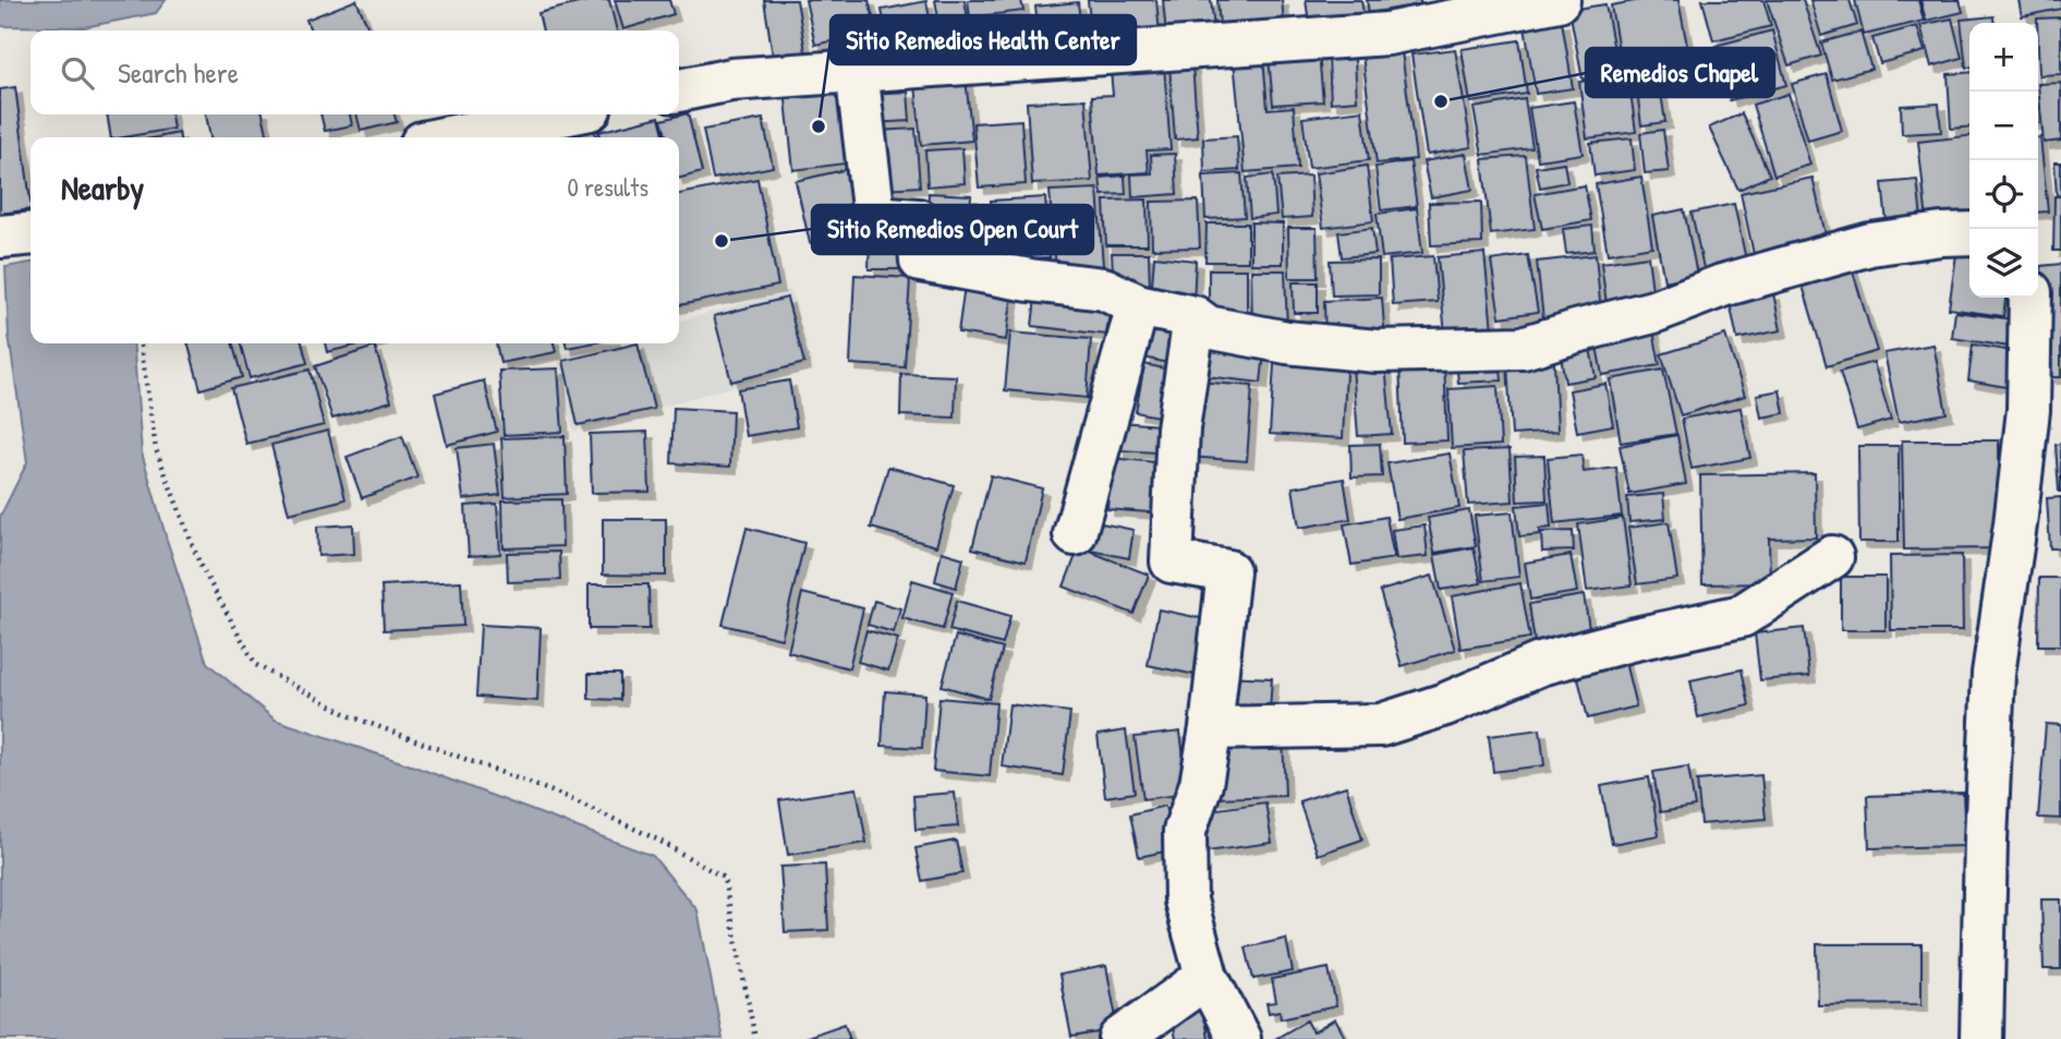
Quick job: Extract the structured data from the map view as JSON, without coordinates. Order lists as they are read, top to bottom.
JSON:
{
  "places": ["Remedios Chapel", "Sitio Remedios Health Center", "Sitio Remedios Open Court"],
  "page": {
    "map_buttons": ["+", "−"],
    "search": "Search here",
    "heading": ["Nearby", "0 results"]
  }
}
